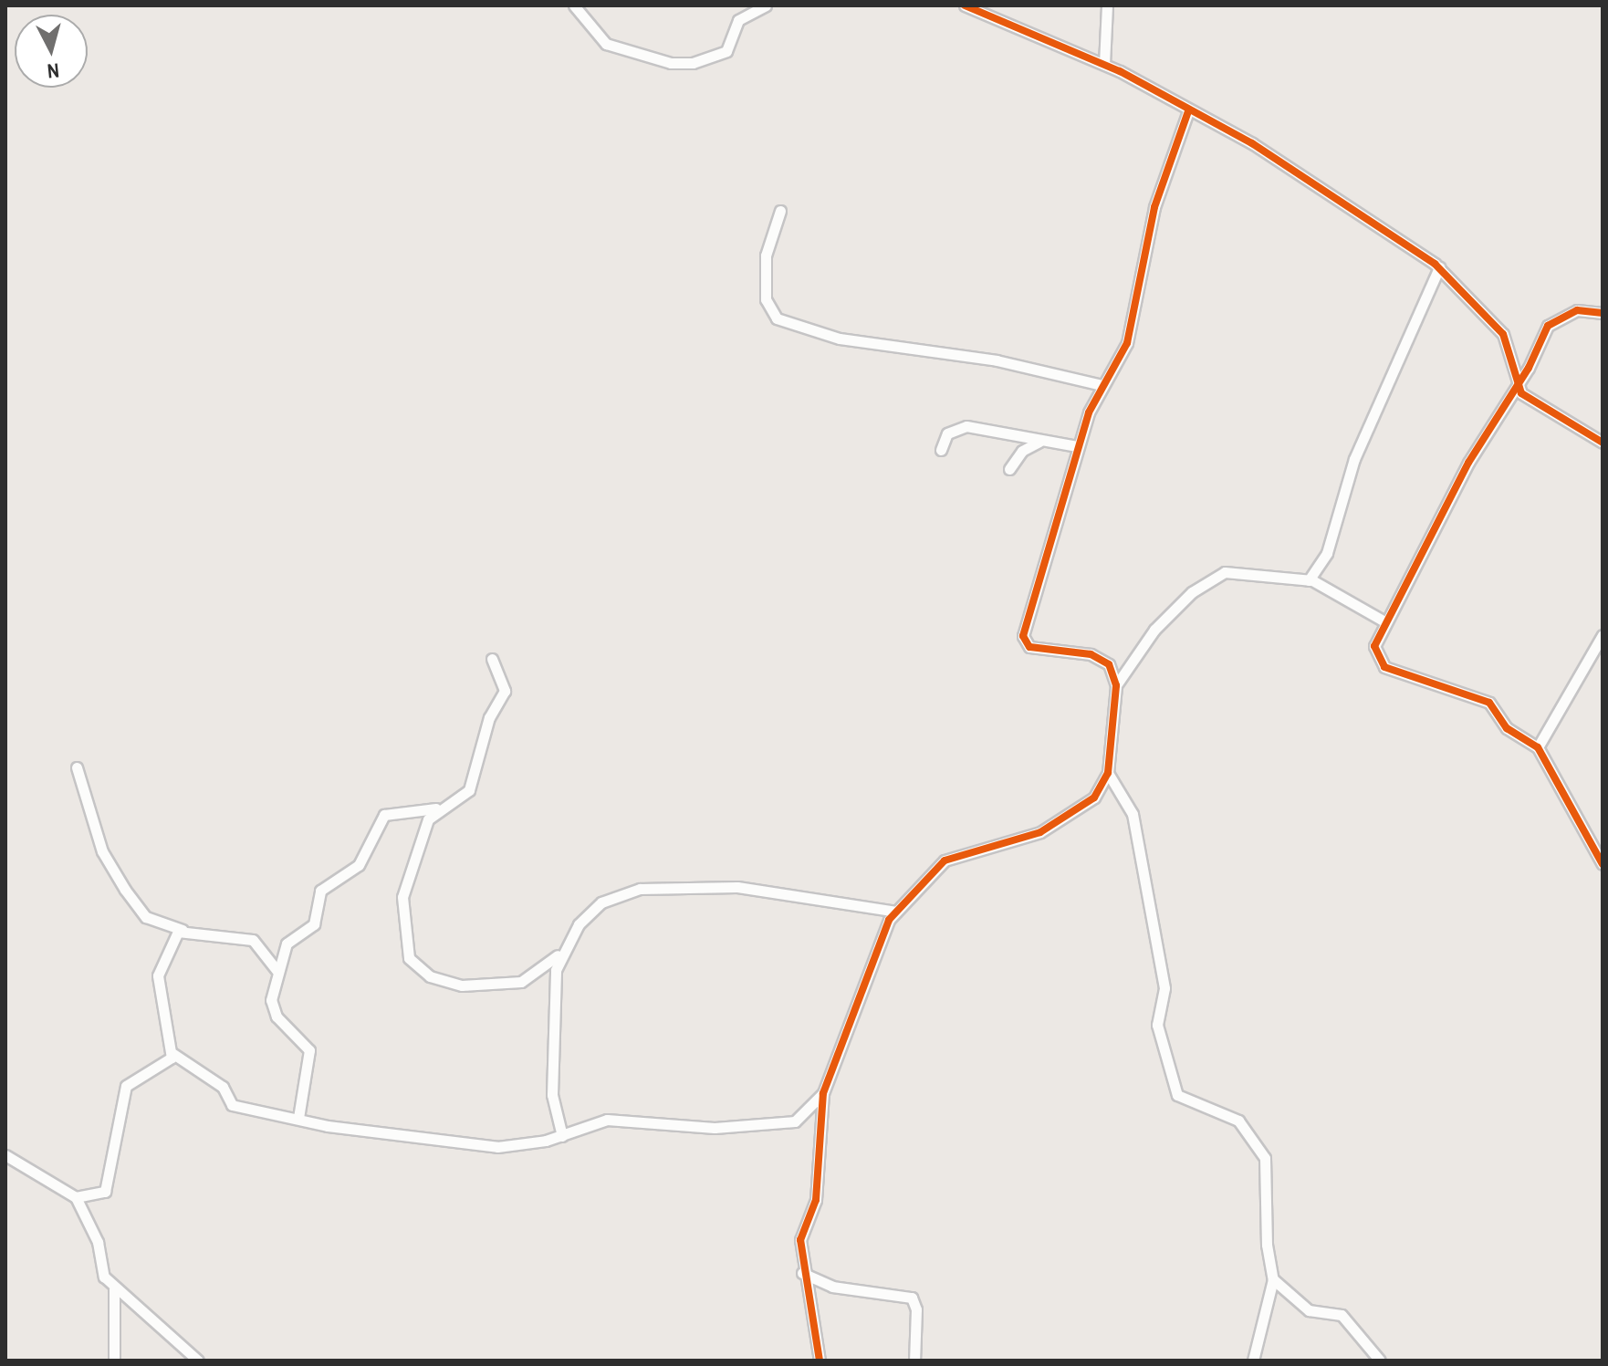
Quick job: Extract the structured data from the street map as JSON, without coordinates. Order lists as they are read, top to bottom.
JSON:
{
  "north": "bottom"
}
